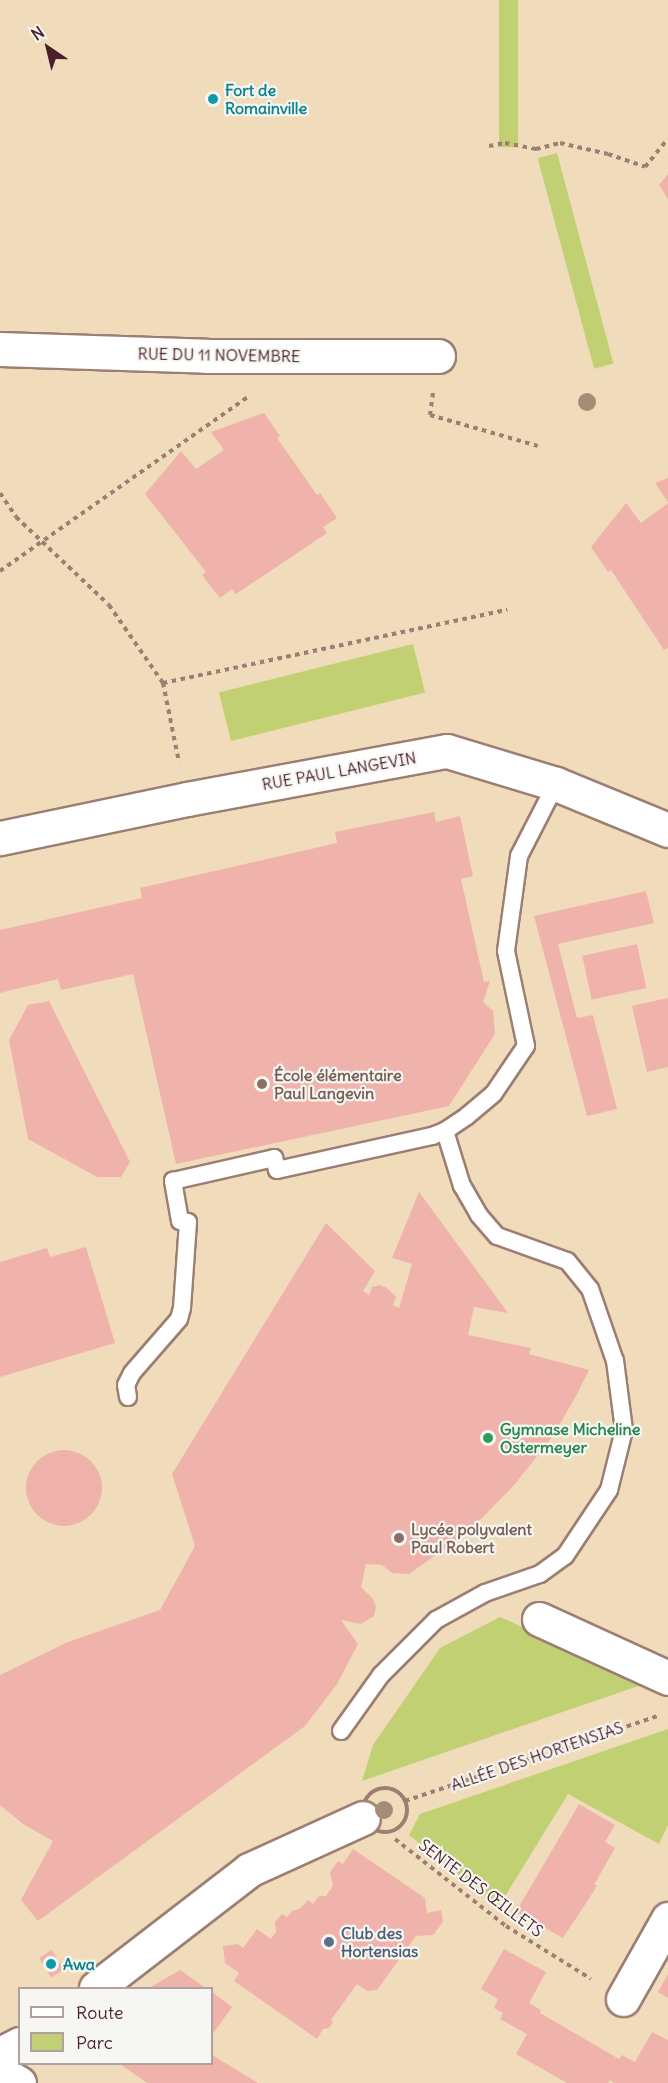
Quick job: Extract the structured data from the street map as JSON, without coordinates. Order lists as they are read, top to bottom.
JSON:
{
  "streets": {
    "street": ["RUE DU 11 NOVEMBRE", "RUE PAUL LANGEVIN"],
    "path": ["ALLÉE DES HORTENSIAS", "SENTE DES ŒILLETS"]
  },
  "places": [
    "Fort de Romainville",
    "École élémentaire Paul Langevin",
    "Gymnase Micheline Ostermeyer",
    "Lycée polyvalent Paul Robert",
    "Club des Hortensias",
    "Awa"
  ],
  "legend": ["Route", "Parc"],
  "north": "top left"
}
